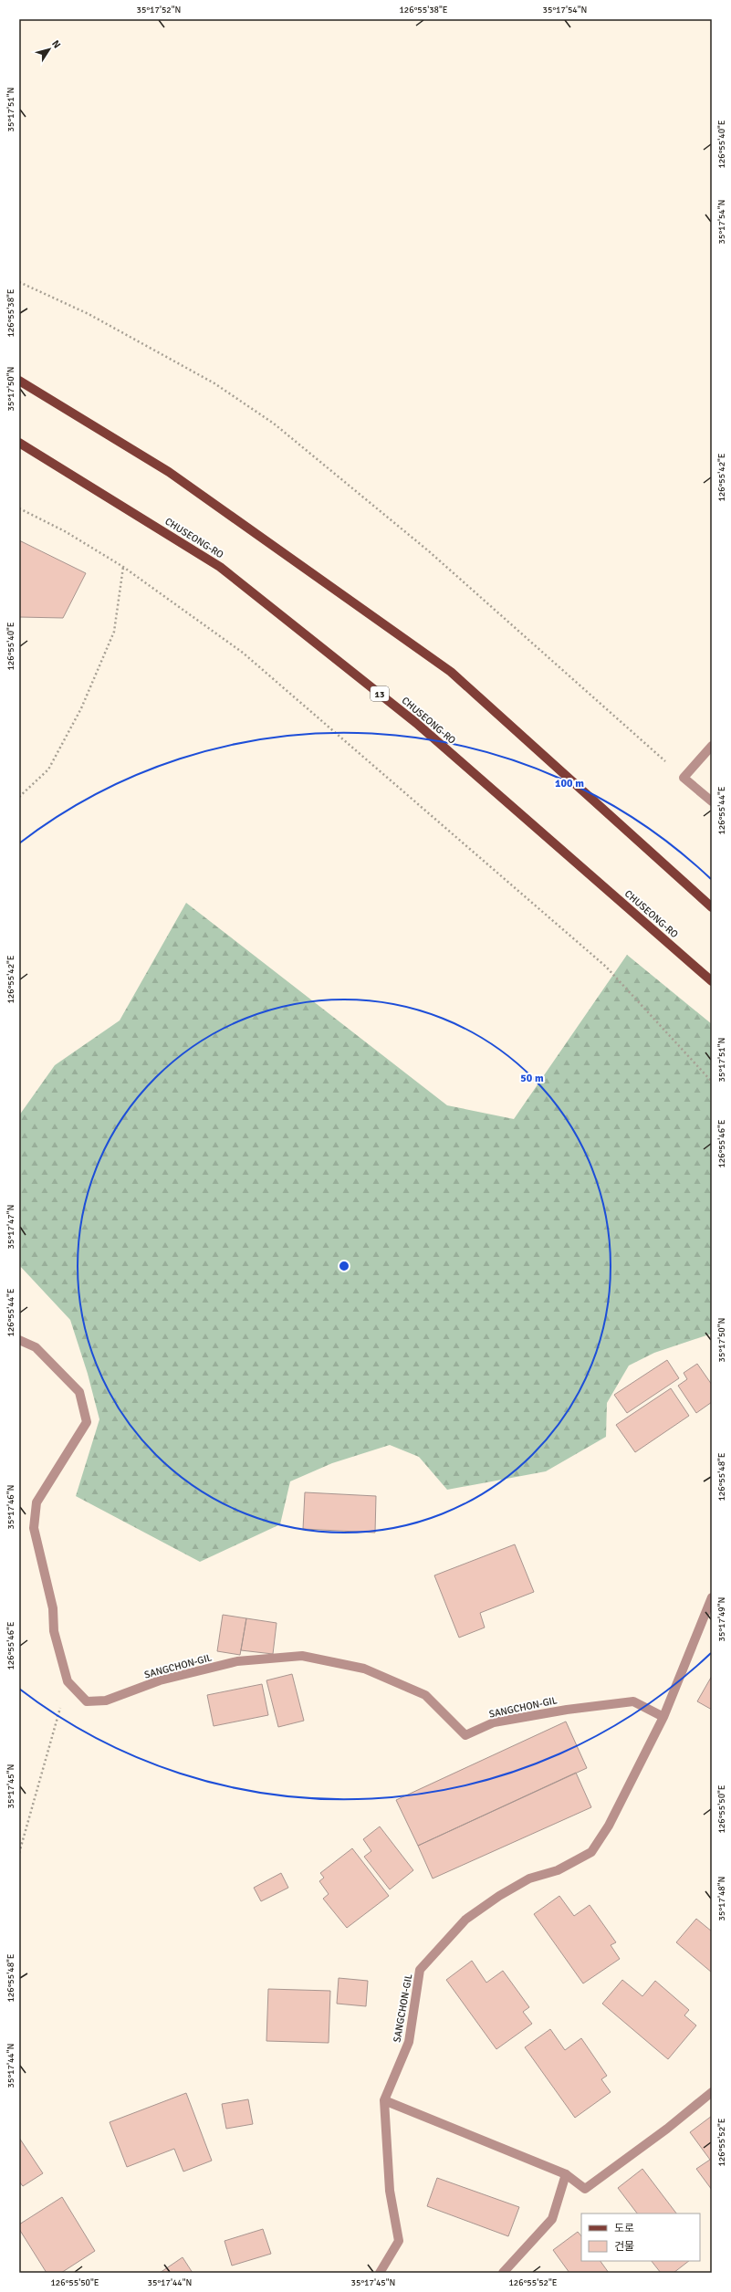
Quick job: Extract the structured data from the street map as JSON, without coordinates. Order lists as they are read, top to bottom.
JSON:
{
  "streets": {
    "main road": ["CHUSEONG-RO", "13"],
    "street": ["SANGCHON-GIL"]
  },
  "legend": ["도로", "건물"],
  "north": "top right",
  "coordinates": [
    "35°17'52\"N",
    "126°55'38\"E",
    "35°17'54\"N",
    "35°17'51\"N",
    "126°55'40\"E",
    "35°17'50\"N",
    "126°55'42\"E",
    "126°55'44\"E",
    "126°55'46\"E",
    "35°17'47\"N",
    "126°55'48\"E",
    "35°17'46\"N",
    "35°17'49\"N",
    "35°17'45\"N",
    "126°55'50\"E",
    "35°17'48\"N",
    "35°17'44\"N",
    "126°55'52\"E"
  ],
  "rings": ["100 m", "50 m"]
}
